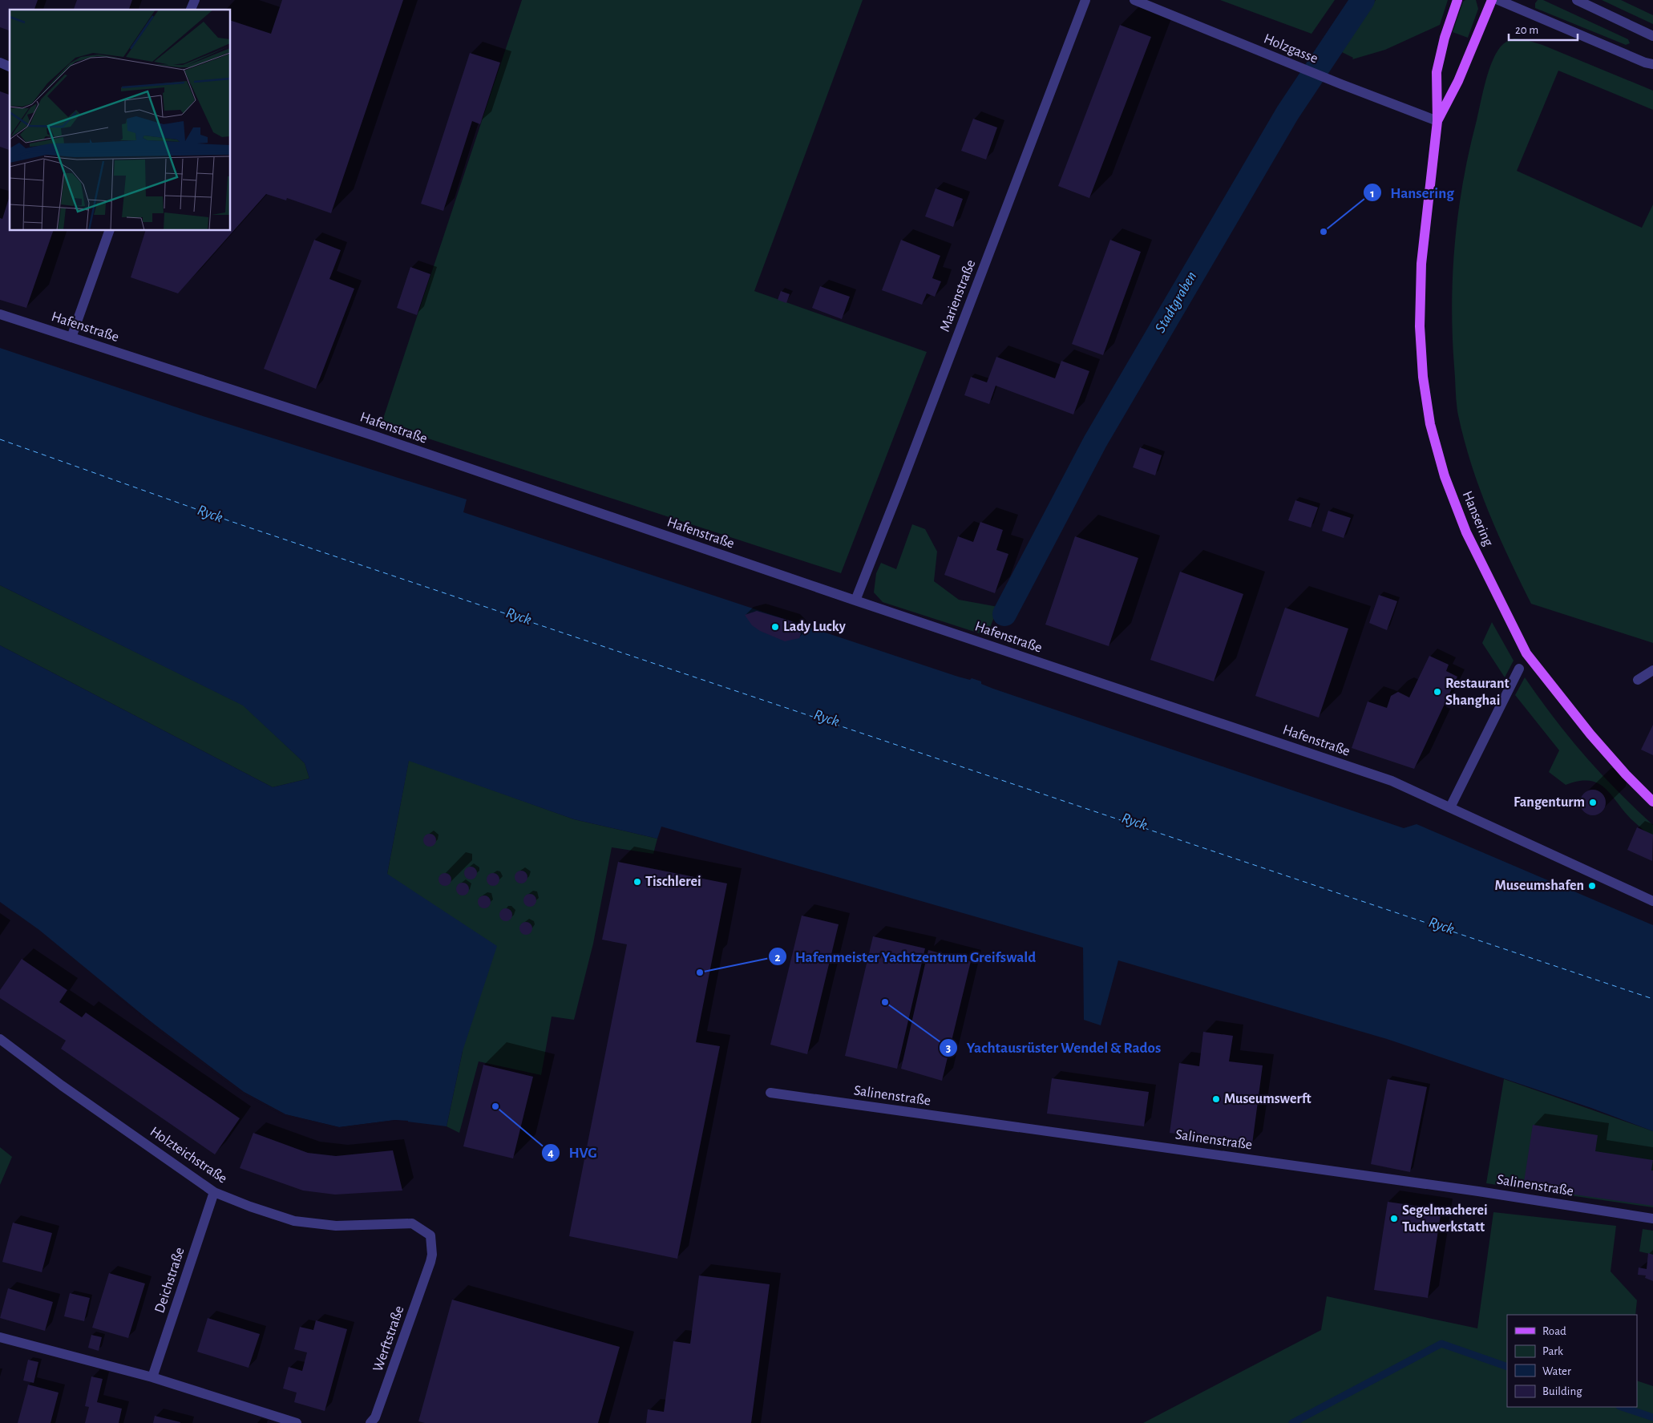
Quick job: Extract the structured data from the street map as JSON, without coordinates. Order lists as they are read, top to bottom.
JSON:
{
  "streets": {
    "main road": ["Hansering"],
    "street": [
      "Holzgasse",
      "Marienstraße",
      "Hafenstraße",
      "Salinenstraße",
      "Holzteichstraße",
      "Deichstraße",
      "Werftstraße"
    ]
  },
  "crossings": [
    ["Holzgasse", "Hansering"],
    ["Marienstraße", "Hafenstraße"],
    ["Holzteichstraße", "Deichstraße"],
    ["Holzteichstraße", "Werftstraße"]
  ],
  "water": ["Stadtgraben", "Ryck"],
  "places": [
    "Hansering",
    "Lady Lucky",
    "Restaurant Shanghai",
    "Fangenturm",
    "Tischlerei",
    "Museumshafen",
    "Hafenmeister Yachtzentrum Greifswald",
    "Yachtausrüster Wendel & Rados",
    "Museumswerft",
    "HVG",
    "Segelmacherei Tuchwerkstatt"
  ],
  "legend": [
    "Road",
    "Park",
    "Water",
    "Building"
  ],
  "scale_bar": "20 m"
}
